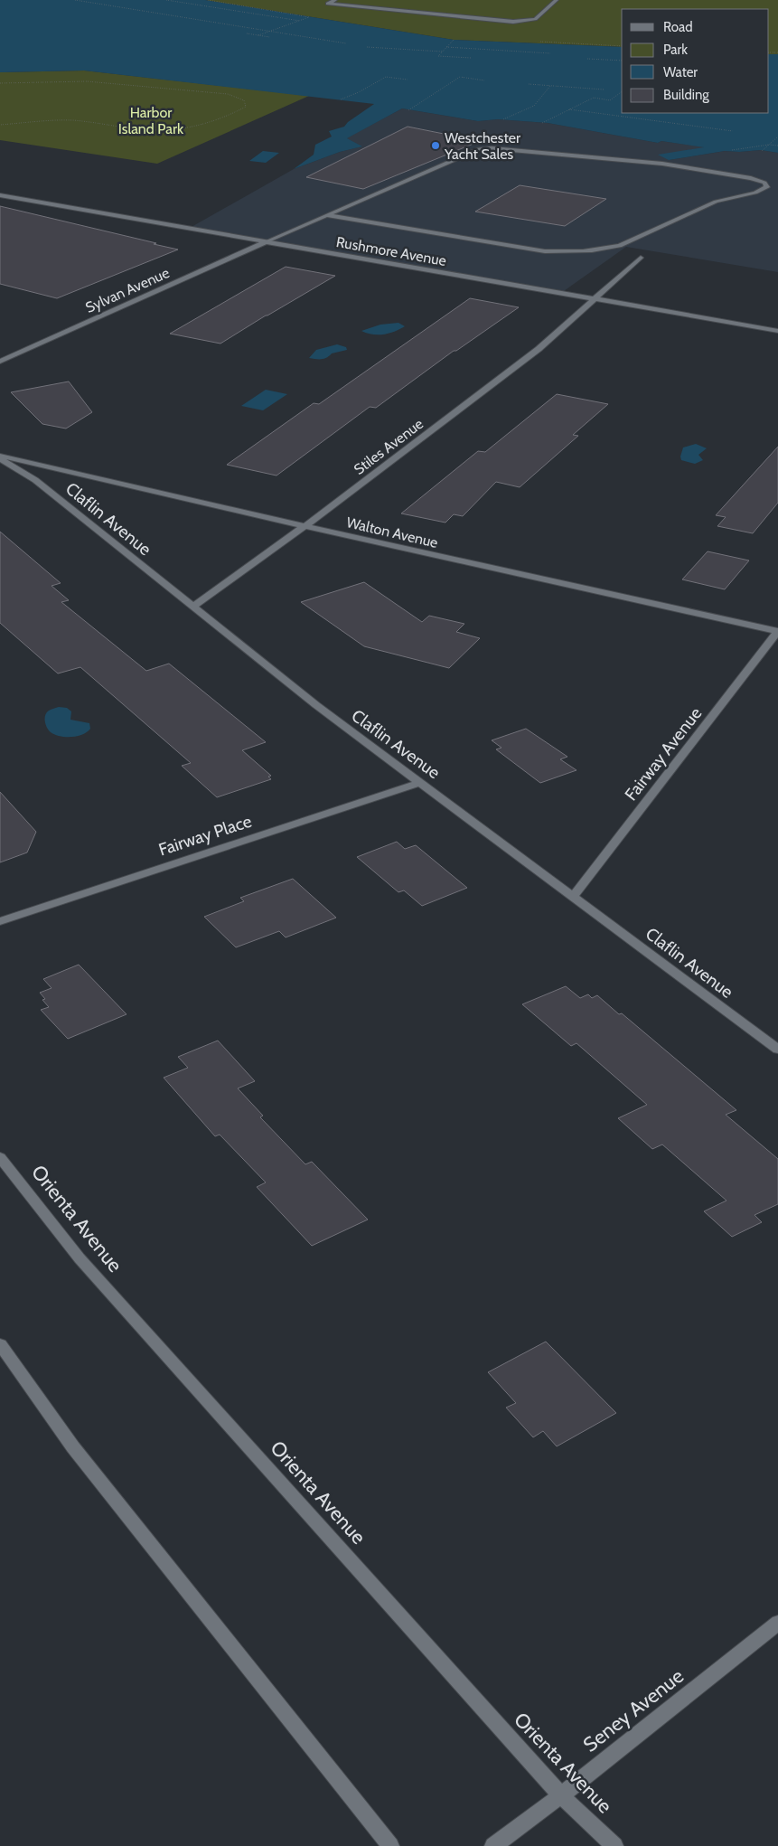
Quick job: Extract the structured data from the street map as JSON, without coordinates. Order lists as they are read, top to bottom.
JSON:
{
  "streets": {
    "street": [
      "Rushmore Avenue",
      "Sylvan Avenue",
      "Stiles Avenue",
      "Claflin Avenue",
      "Walton Avenue",
      "Fairway Avenue",
      "Fairway Place",
      "Orienta Avenue",
      "Seney Avenue"
    ]
  },
  "crossings": [
    ["Rushmore Avenue", "Sylvan Avenue"],
    ["Rushmore Avenue", "Stiles Avenue"],
    ["Stiles Avenue", "Claflin Avenue"],
    ["Stiles Avenue", "Walton Avenue"],
    ["Claflin Avenue", "Walton Avenue"],
    ["Claflin Avenue", "Fairway Avenue"],
    ["Claflin Avenue", "Fairway Place"],
    ["Walton Avenue", "Fairway Avenue"],
    ["Orienta Avenue", "Seney Avenue"]
  ],
  "parks": ["Harbor Island Park"],
  "places": ["Westchester Yacht Sales"],
  "legend": [
    "Road",
    "Park",
    "Water",
    "Building"
  ]
}
